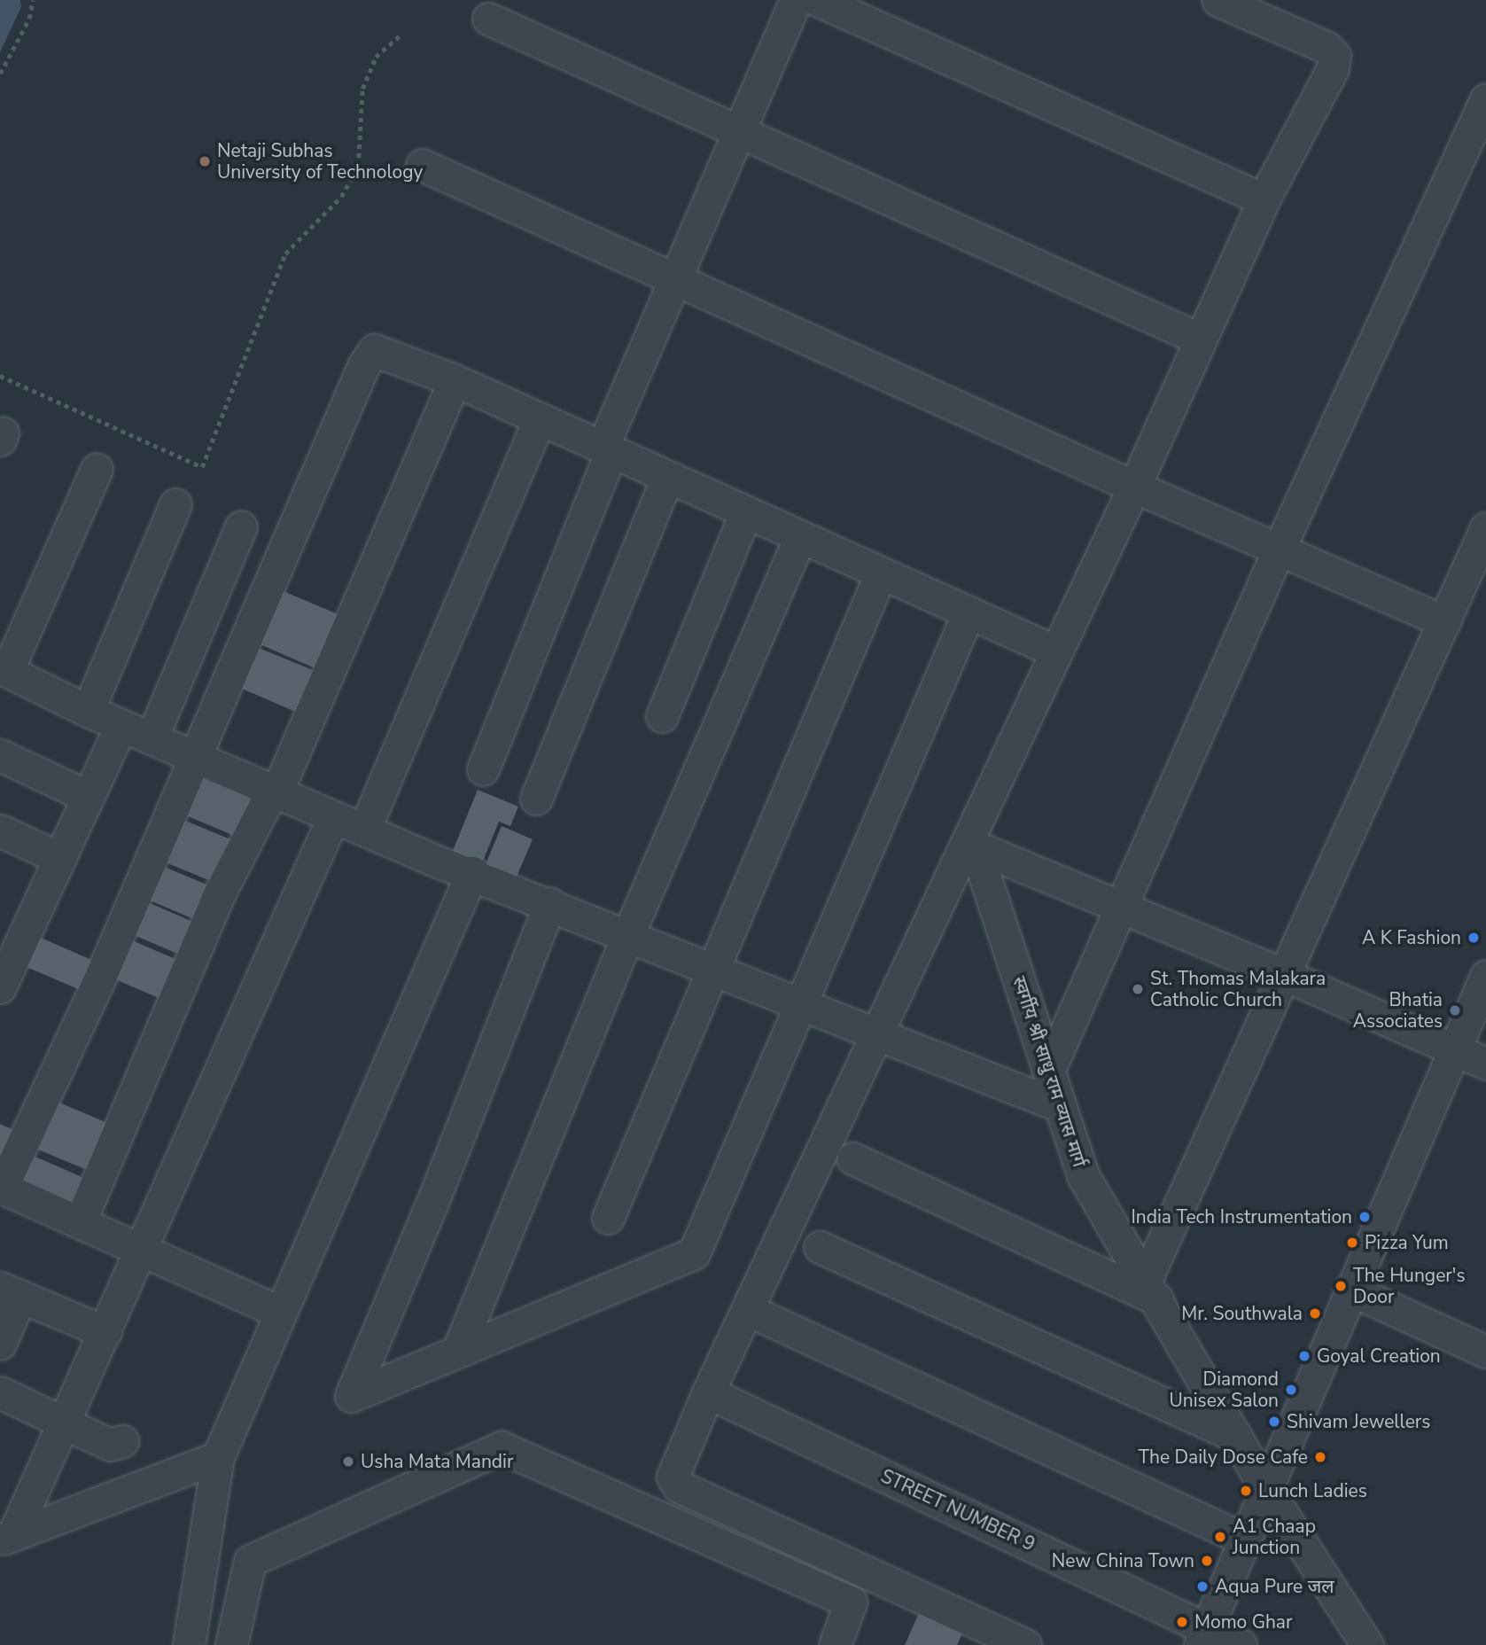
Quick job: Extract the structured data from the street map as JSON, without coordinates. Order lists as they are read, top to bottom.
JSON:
{
  "streets": {
    "street": ["स्वर्गीय श्री साधु राम व्यास मार्ग", "STREET NUMBER 9"]
  },
  "places": [
    "Netaji Subhas University of Technology",
    "A K Fashion",
    "St. Thomas Malakara Catholic Church",
    "Bhatia Associates",
    "India Tech Instrumentation",
    "Pizza Yum",
    "The Hunger's Door",
    "Mr. Southwala",
    "Goyal Creation",
    "Diamond Unisex Salon",
    "Shivam Jewellers",
    "The Daily Dose Cafe",
    "Usha Mata Mandir",
    "Lunch Ladies",
    "A1 Chaap Junction",
    "New China Town",
    "Aqua Pure जल",
    "Momo Ghar"
  ]
}
